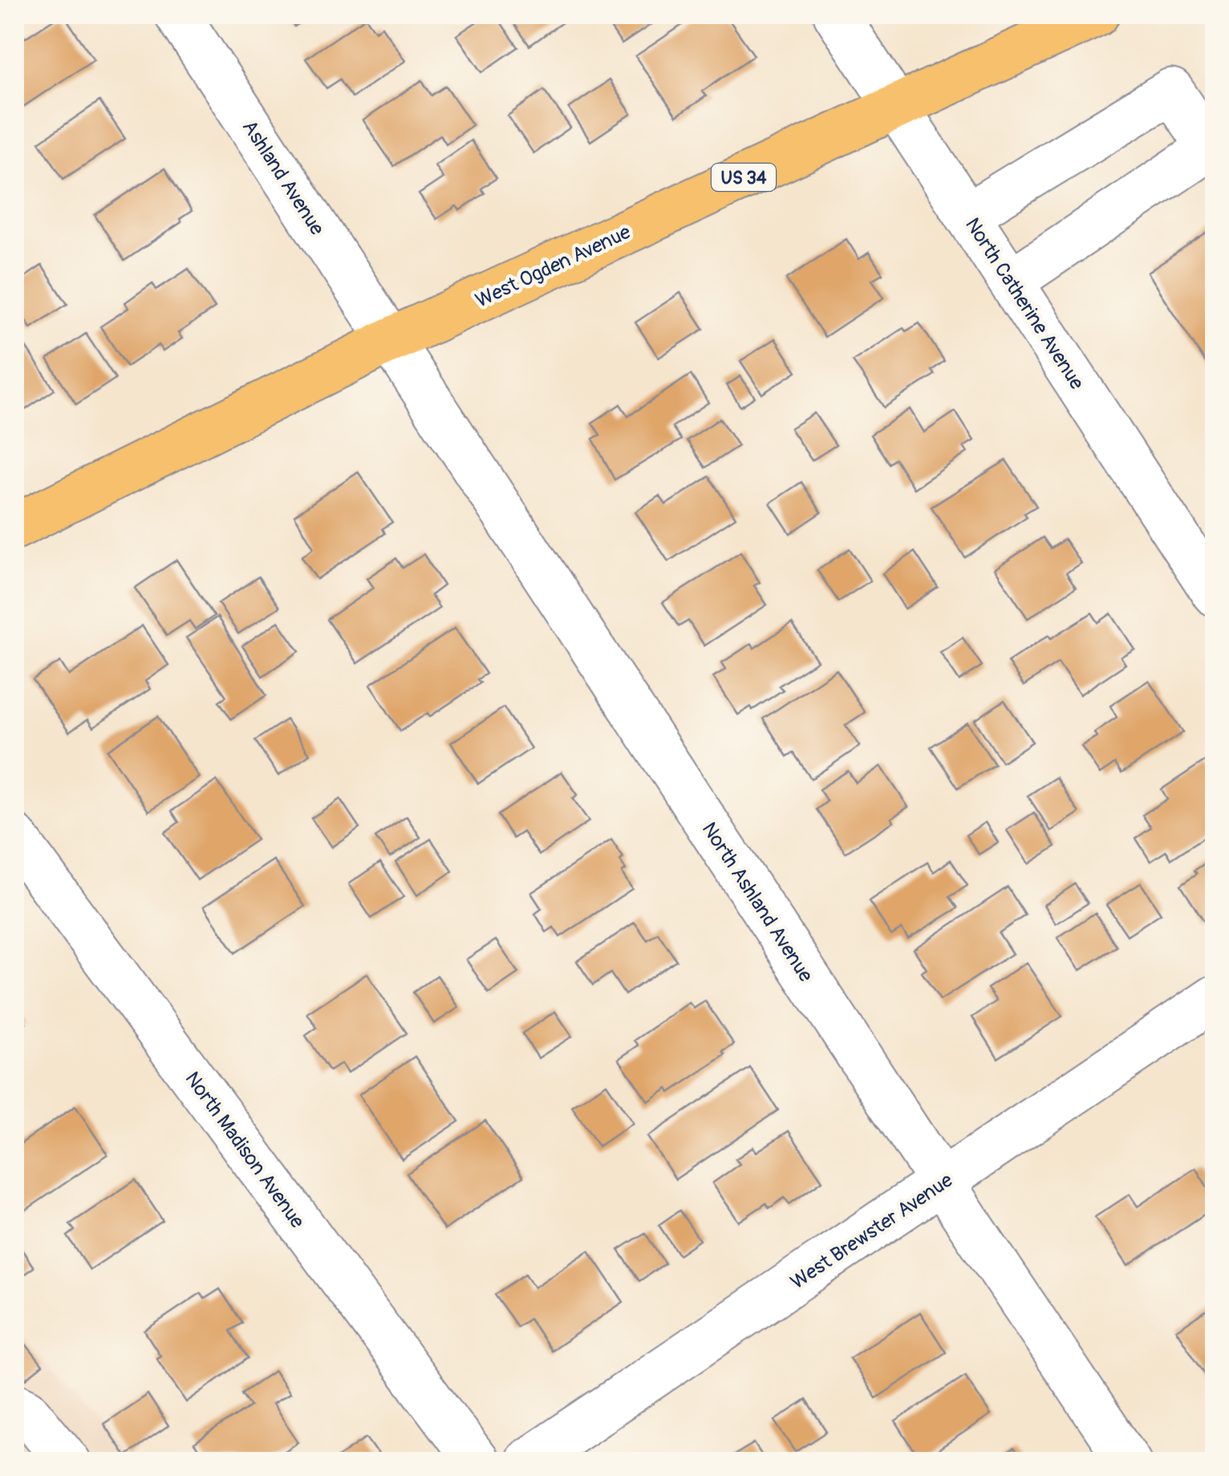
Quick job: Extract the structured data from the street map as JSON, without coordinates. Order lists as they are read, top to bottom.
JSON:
{
  "streets": {
    "main road": ["US 34", "West Ogden Avenue"],
    "street": [
      "Ashland Avenue",
      "North Catherine Avenue",
      "North Ashland Avenue",
      "North Madison Avenue",
      "West Brewster Avenue"
    ]
  },
  "crossings": [
    ["Ashland Avenue", "West Ogden Avenue"],
    ["Ashland Avenue", "North Ashland Avenue"],
    ["West Ogden Avenue", "North Catherine Avenue"],
    ["West Ogden Avenue", "North Ashland Avenue"],
    ["North Ashland Avenue", "West Brewster Avenue"]
  ]
}
